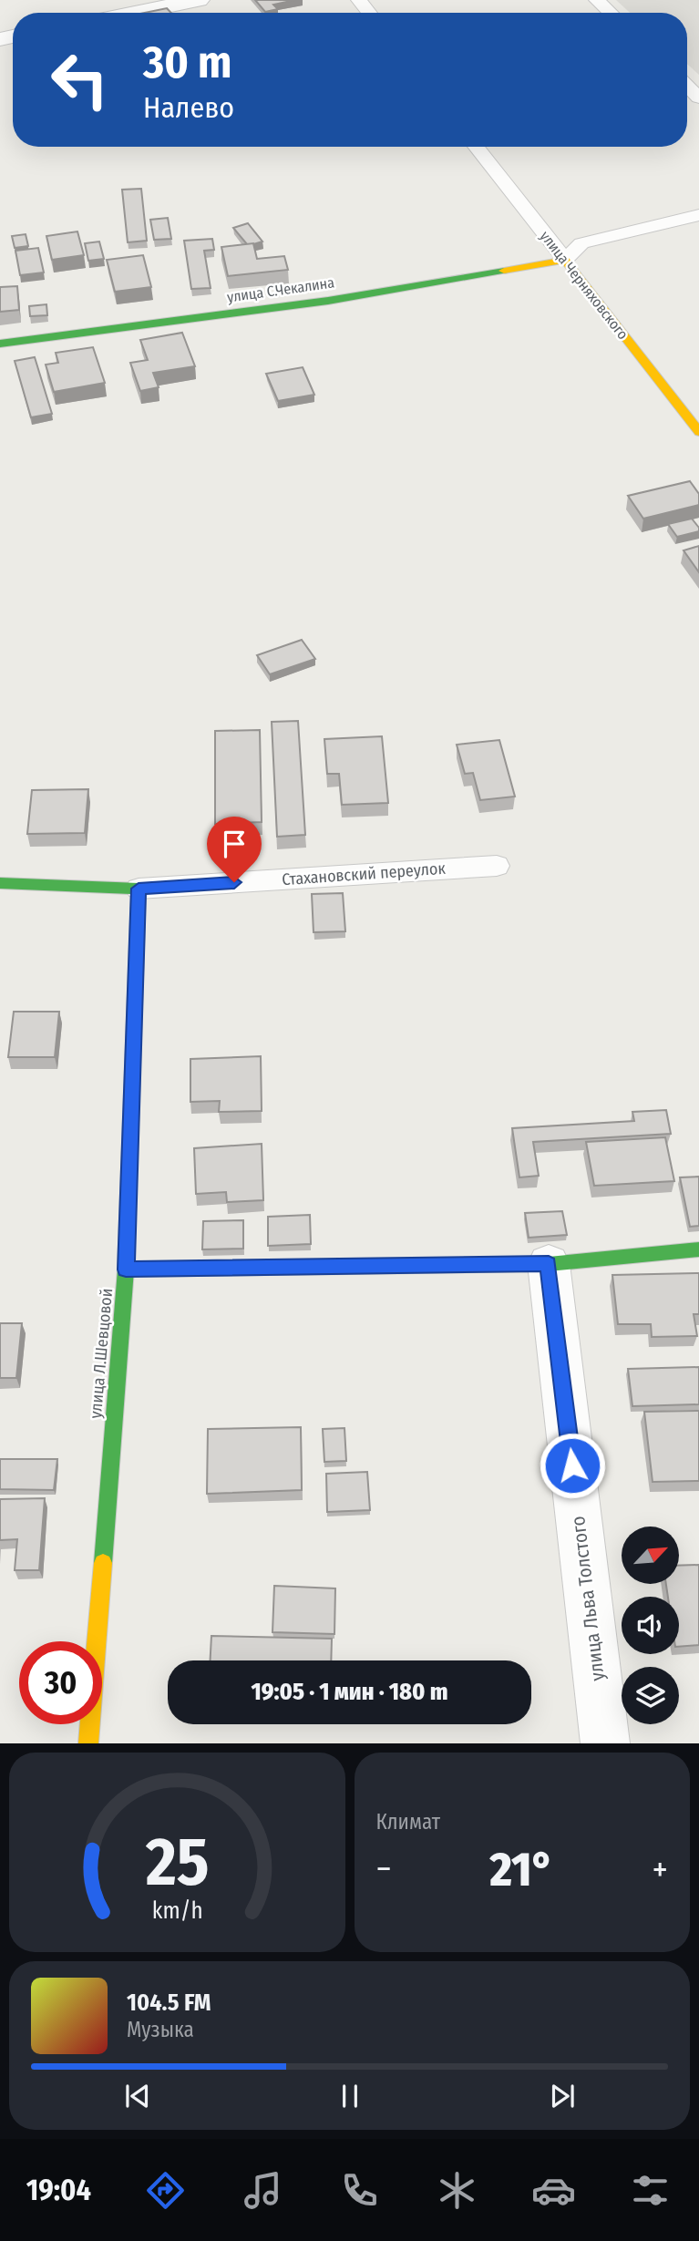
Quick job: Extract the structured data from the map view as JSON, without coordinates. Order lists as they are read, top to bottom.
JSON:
{
  "streets": {
    "street": [
      "улица Черняховского",
      "улица С.Чекалина",
      "Стахановский переулок",
      "улица Л.Шевцовой",
      "улица Льва Толстого"
    ]
  },
  "crossings": [
    ["улица Черняховского", "улица С.Чекалина"],
    ["Стахановский переулок", "улица Л.Шевцовой"]
  ],
  "north": "top right",
  "page": {
    "turn": ["30 m", "Налево"],
    "limit": "30",
    "trip": "19:05 · 1 мин · 180 m",
    "tile": "Климат",
    "heat": ["−", "21°", "+"],
    "song": ["104.5 FM", "Музыка"],
    "tabs": "19:04",
    "gauge": ["25", "km/h"]
  }
}
